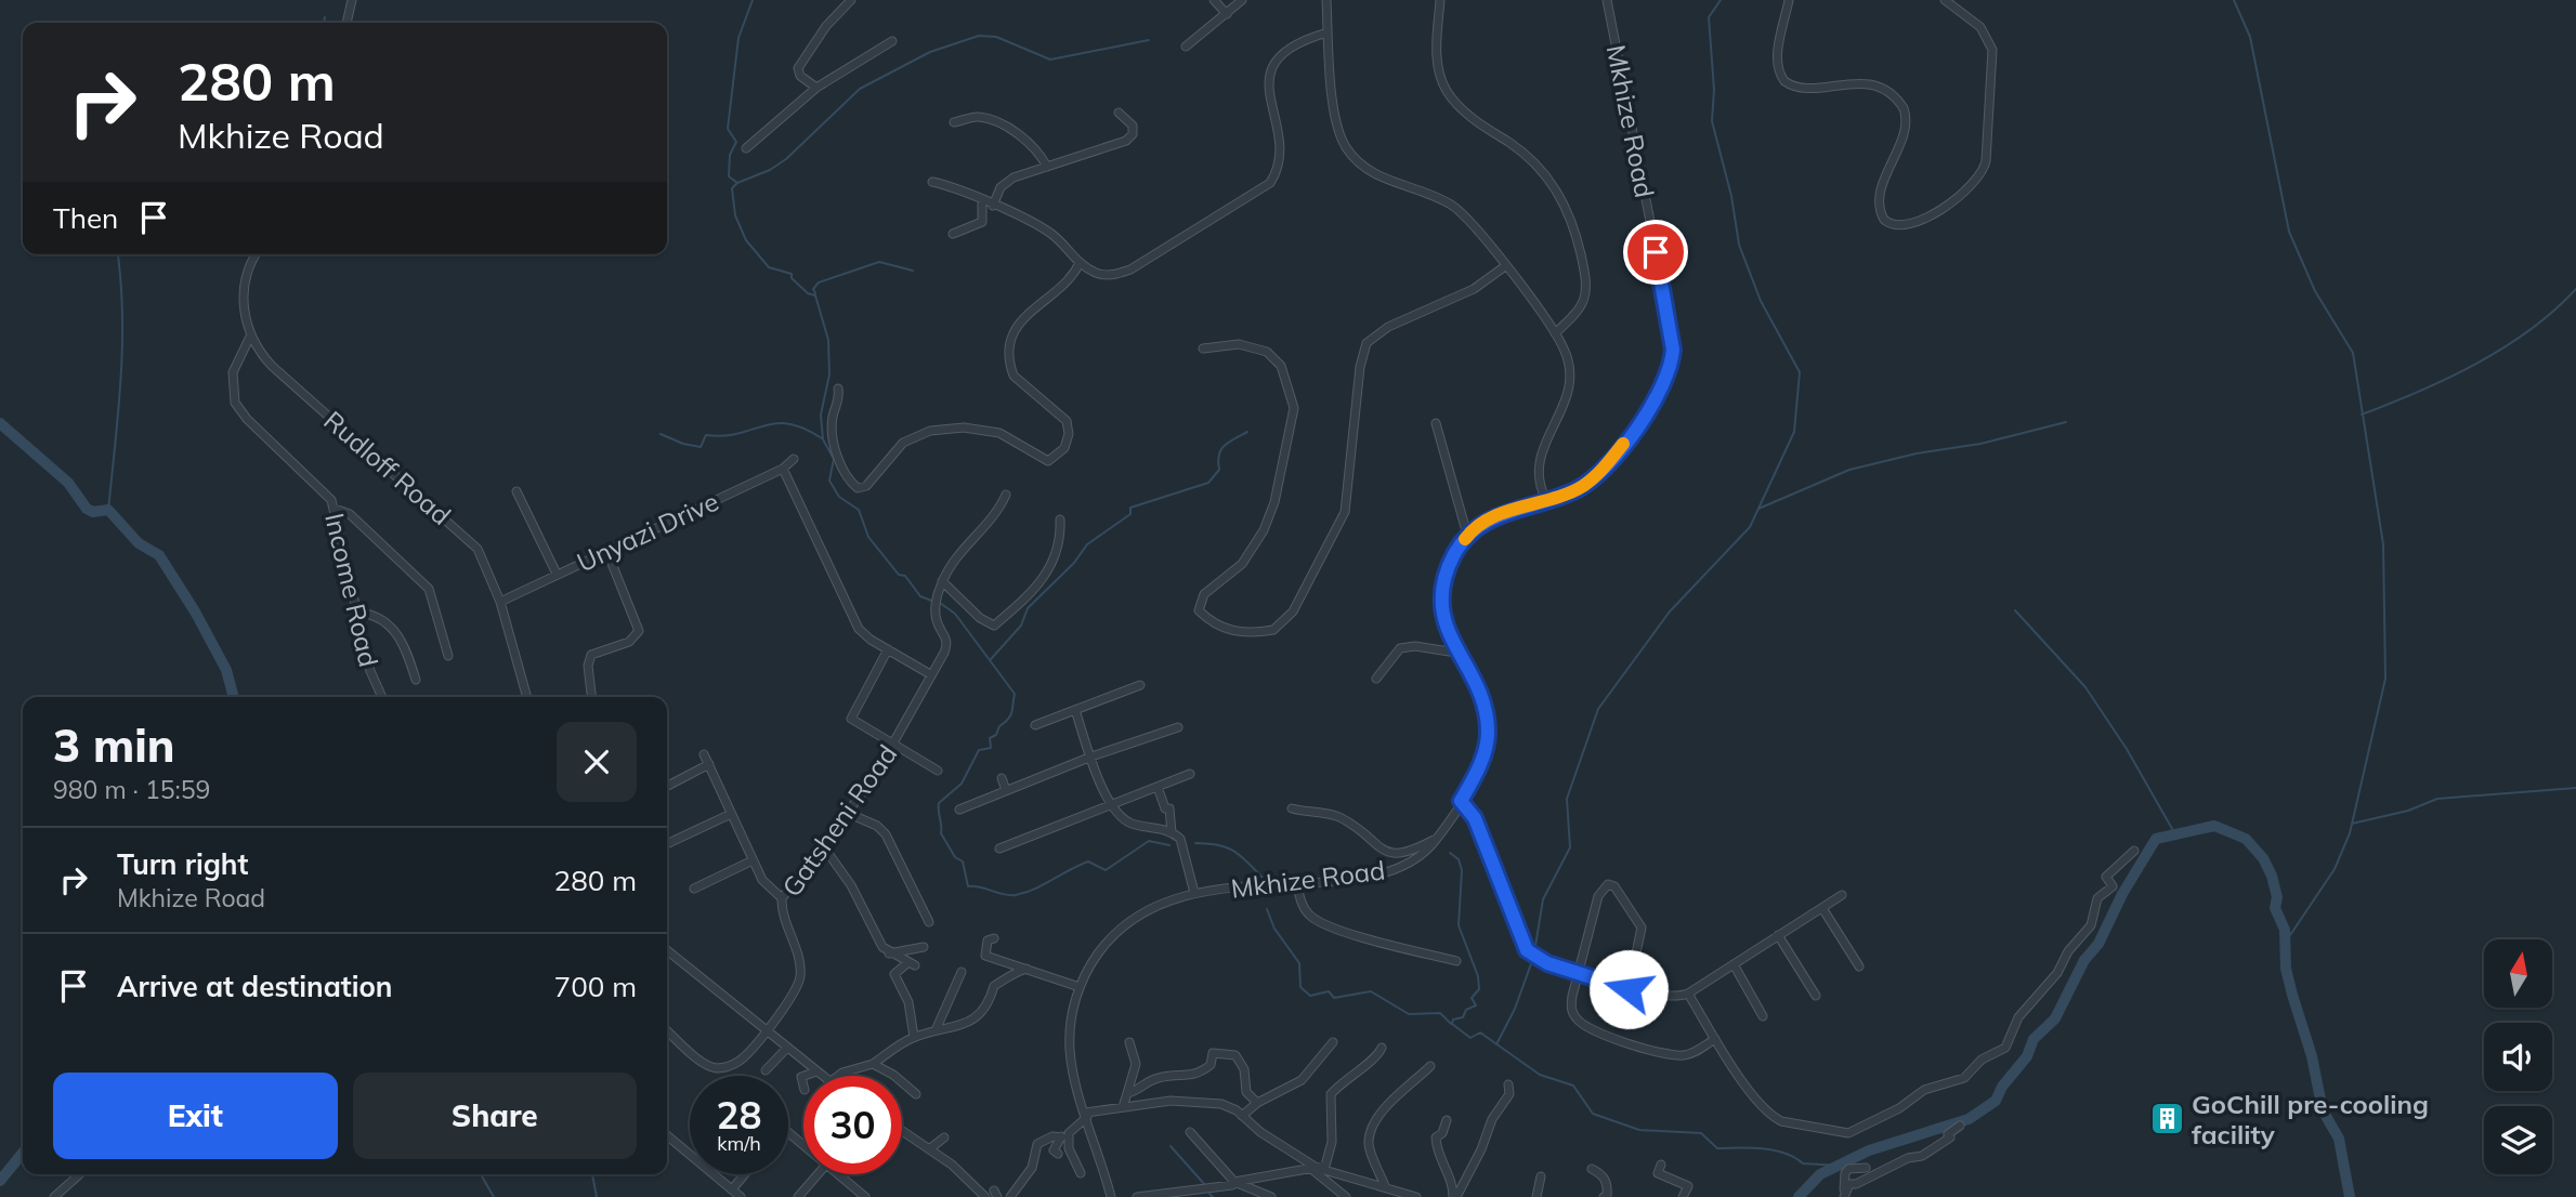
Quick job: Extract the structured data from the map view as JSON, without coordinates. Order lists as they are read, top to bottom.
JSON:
{
  "streets": {
    "street": [
      "Mkhize Road",
      "Rudloff Road",
      "Unyazi Drive",
      "Income Road",
      "Gatsheni Road"
    ]
  },
  "crossings": [
    ["Rudloff Road", "Unyazi Drive"],
    ["Rudloff Road", "Income Road"]
  ],
  "places": {
    "building": ["GoChill pre-cooling facility"]
  },
  "north": "top",
  "page": {
    "turn": ["280 m", "Mkhize Road"],
    "then": "Then",
    "heading": ["3 min", "980 m · 15:59"],
    "list": [
      {
        "name": "Turn right",
        "note": "Mkhize Road",
        "value": "280 m"
      },
      {
        "name": "Arrive at destination",
        "value": "700 m"
      }
    ],
    "buttons": ["Exit", "Share"],
    "speed": "28 km/h",
    "limit": "30"
  }
}
